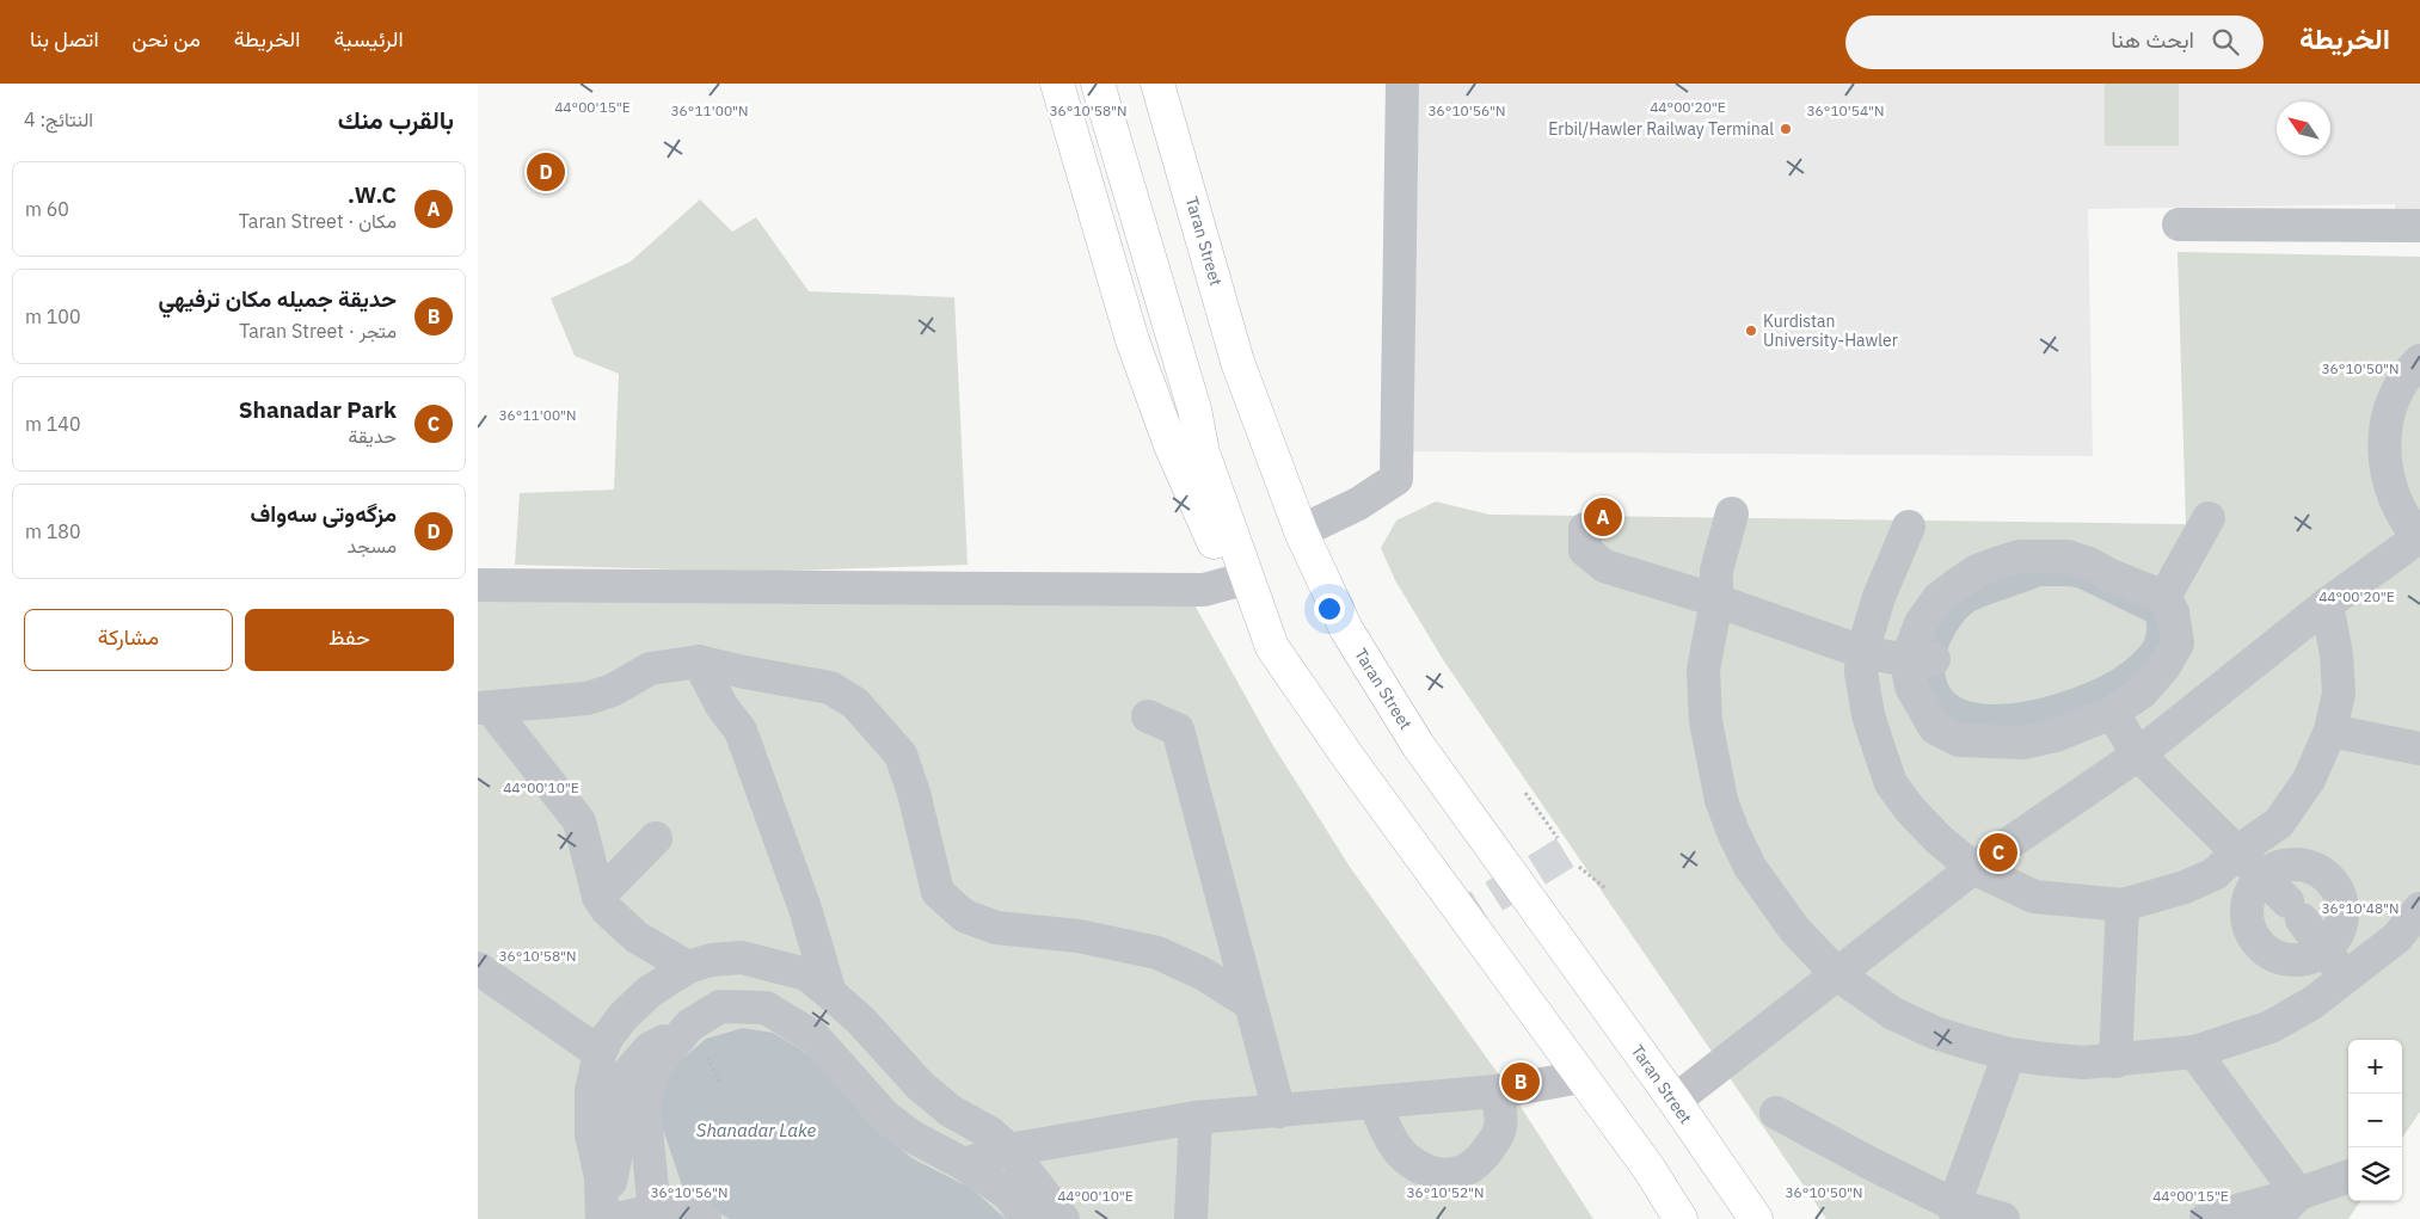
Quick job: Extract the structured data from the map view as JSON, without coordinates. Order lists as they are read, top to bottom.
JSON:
{
  "streets": {
    "main road": ["Taran Street"]
  },
  "water": ["Shanadar Lake"],
  "places": ["Erbil/Hawler Railway Terminal", "Kurdistan University-Hawler"],
  "north": "top left",
  "page": {
    "header": "الخريطة",
    "search": "ابحث هنا",
    "nav": [
      "الرئيسية",
      "الخريطة",
      "من نحن",
      "اتصل بنا"
    ],
    "heading": ["بالقرب منك", "النتائج: 4"],
    "pins": [
      "D",
      "A",
      "C",
      "B"
    ],
    "list": [
      {
        "mark": "A",
        "name": "W.C.",
        "note": "مكان · Taran Street",
        "value": "60 m"
      },
      {
        "mark": "B",
        "name": "حديقة جميله مكان ترفيهي",
        "note": "متجر · Taran Street",
        "value": "100 m"
      },
      {
        "mark": "C",
        "name": "Shanadar Park",
        "note": "حديقة",
        "value": "140 m"
      },
      {
        "mark": "D",
        "name": "مزگەوتی سەواف",
        "note": "مسجد",
        "value": "180 m"
      }
    ],
    "buttons": ["حفظ", "مشاركة"],
    "map_buttons": ["+", "−"]
  },
  "coordinates": [
    "44°00'20\"E",
    "44°00'15\"E",
    "36°11'00\"N",
    "36°10'58\"N",
    "36°10'56\"N",
    "36°10'54\"N",
    "36°10'50\"N",
    "44°00'10\"E",
    "36°10'48\"N",
    "36°10'52\"N"
  ]
}
